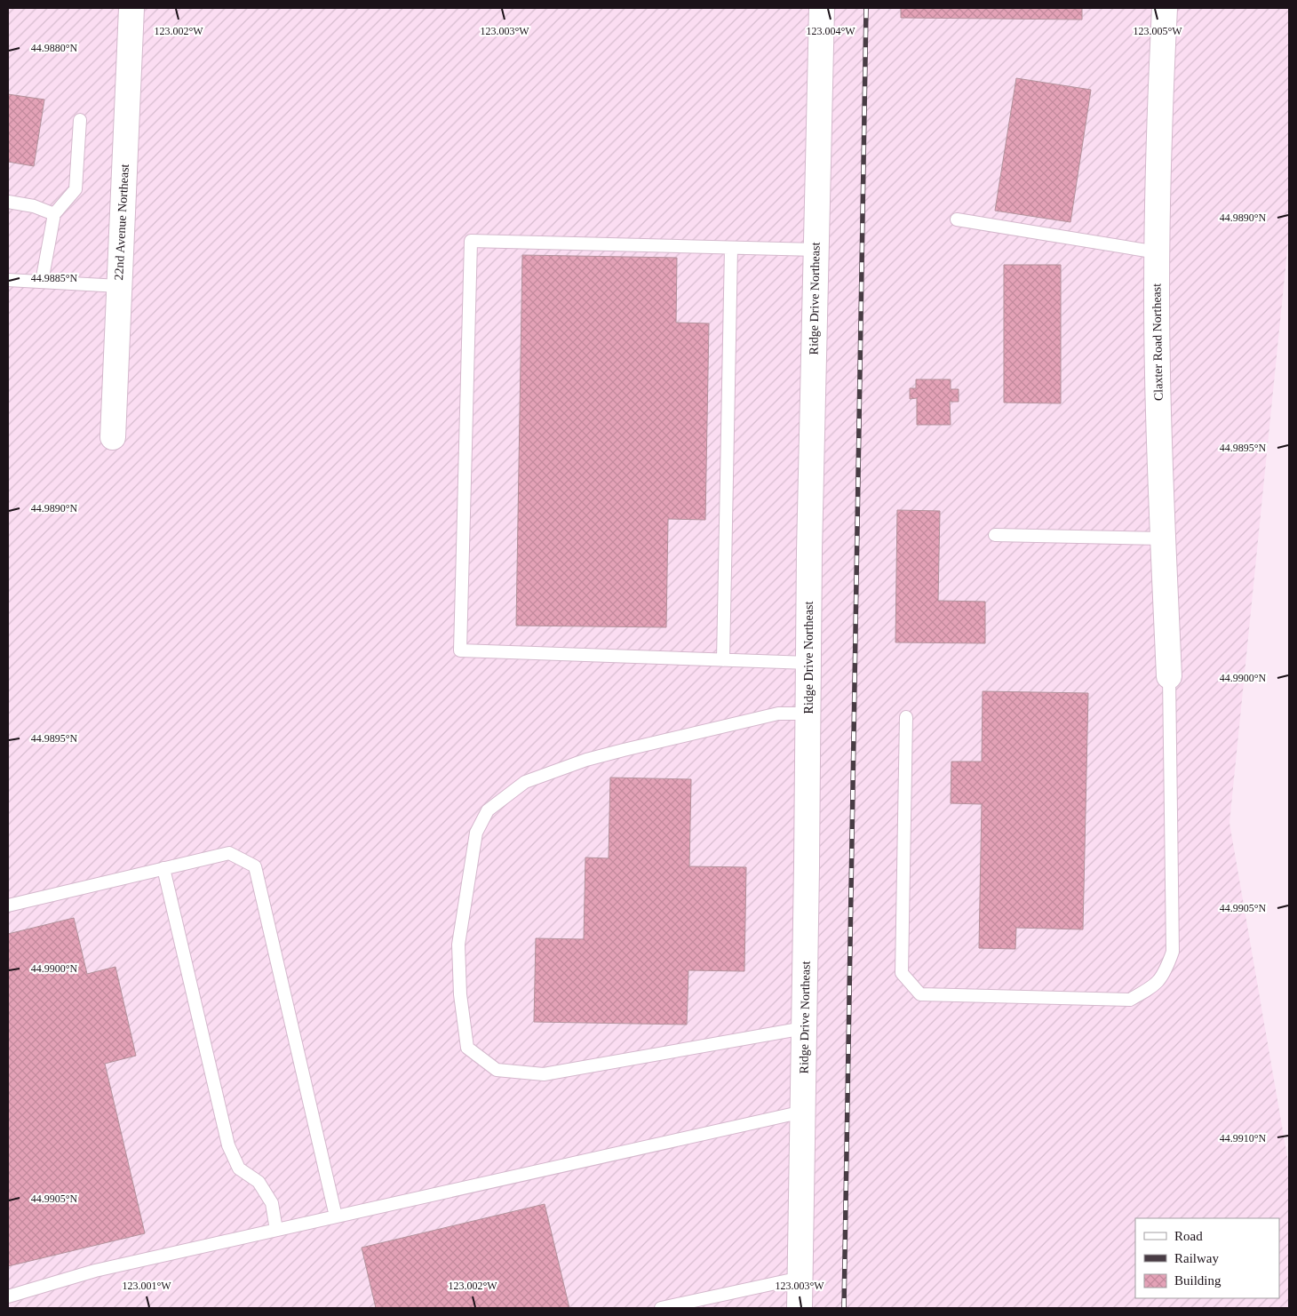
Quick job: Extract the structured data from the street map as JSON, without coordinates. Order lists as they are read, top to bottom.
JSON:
{
  "streets": {
    "street": ["22nd Avenue Northeast", "Ridge Drive Northeast", "Claxter Road Northeast"]
  },
  "legend": ["Road", "Railway", "Building"],
  "coordinates": [
    "123.002°W",
    "123.003°W",
    "123.004°W",
    "123.005°W",
    "44.9880°N",
    "44.9890°N",
    "44.9885°N",
    "44.9895°N",
    "44.9900°N",
    "44.9905°N",
    "44.9910°N",
    "123.001°W"
  ]
}
